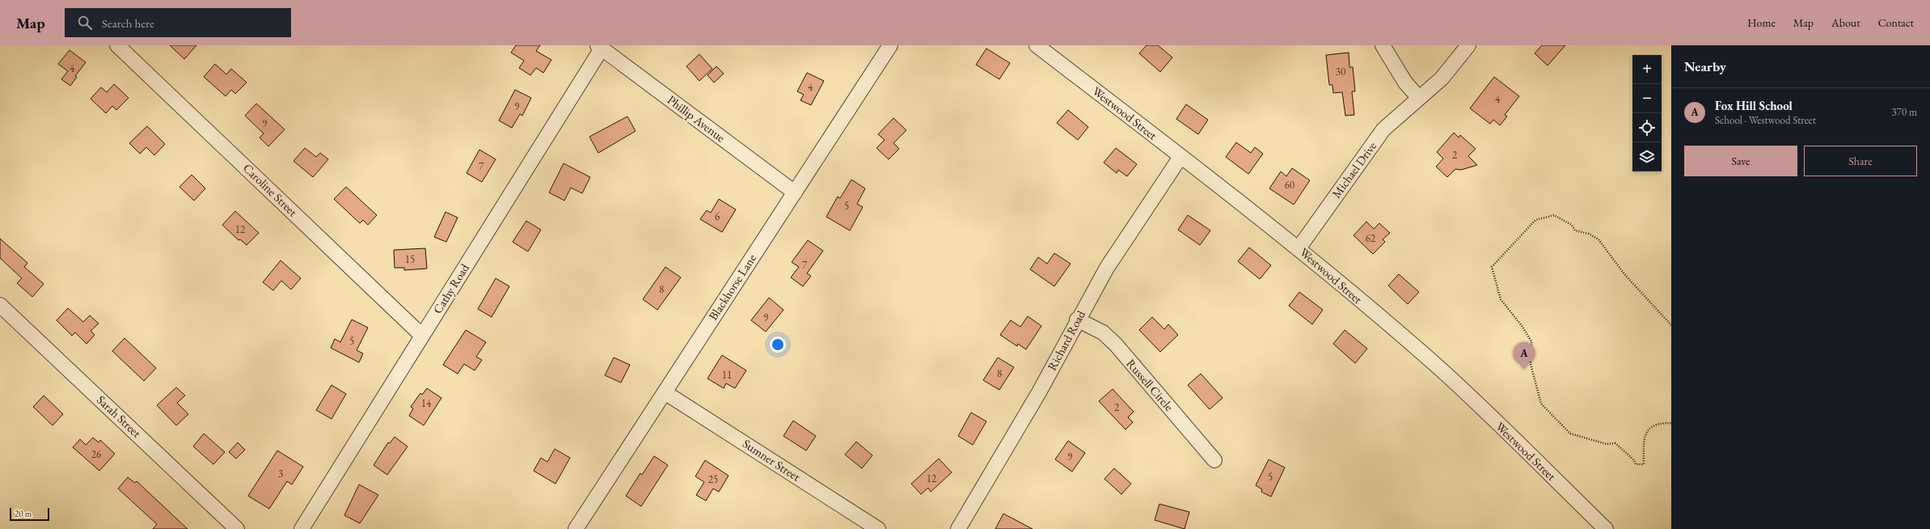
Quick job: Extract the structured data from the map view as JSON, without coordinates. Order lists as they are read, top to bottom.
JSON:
{
  "streets": {
    "street": [
      "Westwood Street",
      "Phillip Avenue",
      "Michael Drive",
      "Caroline Street",
      "Blackhorse Lane",
      "Cathy Road",
      "Richard Road",
      "Russell Circle",
      "Sarah Street",
      "Sumner Street"
    ]
  },
  "crossings": [
    ["Westwood Street", "Michael Drive"],
    ["Westwood Street", "Richard Road"],
    ["Phillip Avenue", "Blackhorse Lane"],
    ["Phillip Avenue", "Cathy Road"],
    ["Caroline Street", "Cathy Road"],
    ["Blackhorse Lane", "Sumner Street"],
    ["Richard Road", "Russell Circle"]
  ],
  "house_numbers": [
    "4",
    "30",
    "4",
    "4",
    "9",
    "9",
    "2",
    "7",
    "60",
    "5",
    "6",
    "12",
    "62",
    "15",
    "7",
    "8",
    "9",
    "5",
    "8",
    "11",
    "14",
    "2",
    "26",
    "9",
    "3",
    "5",
    "12",
    "25"
  ],
  "scale_bar": "20 m",
  "page": {
    "header": "Map",
    "search": "Search here",
    "nav": [
      "Home",
      "Map",
      "About",
      "Contact"
    ],
    "heading": "Nearby",
    "map_buttons": ["+", "−"],
    "list": [
      {
        "mark": "A",
        "name": "Fox Hill School",
        "note": "School · Westwood Street",
        "value": "370 m"
      }
    ],
    "buttons": ["Save", "Share"],
    "pins": "A",
    "scale": "20 m"
  }
}
